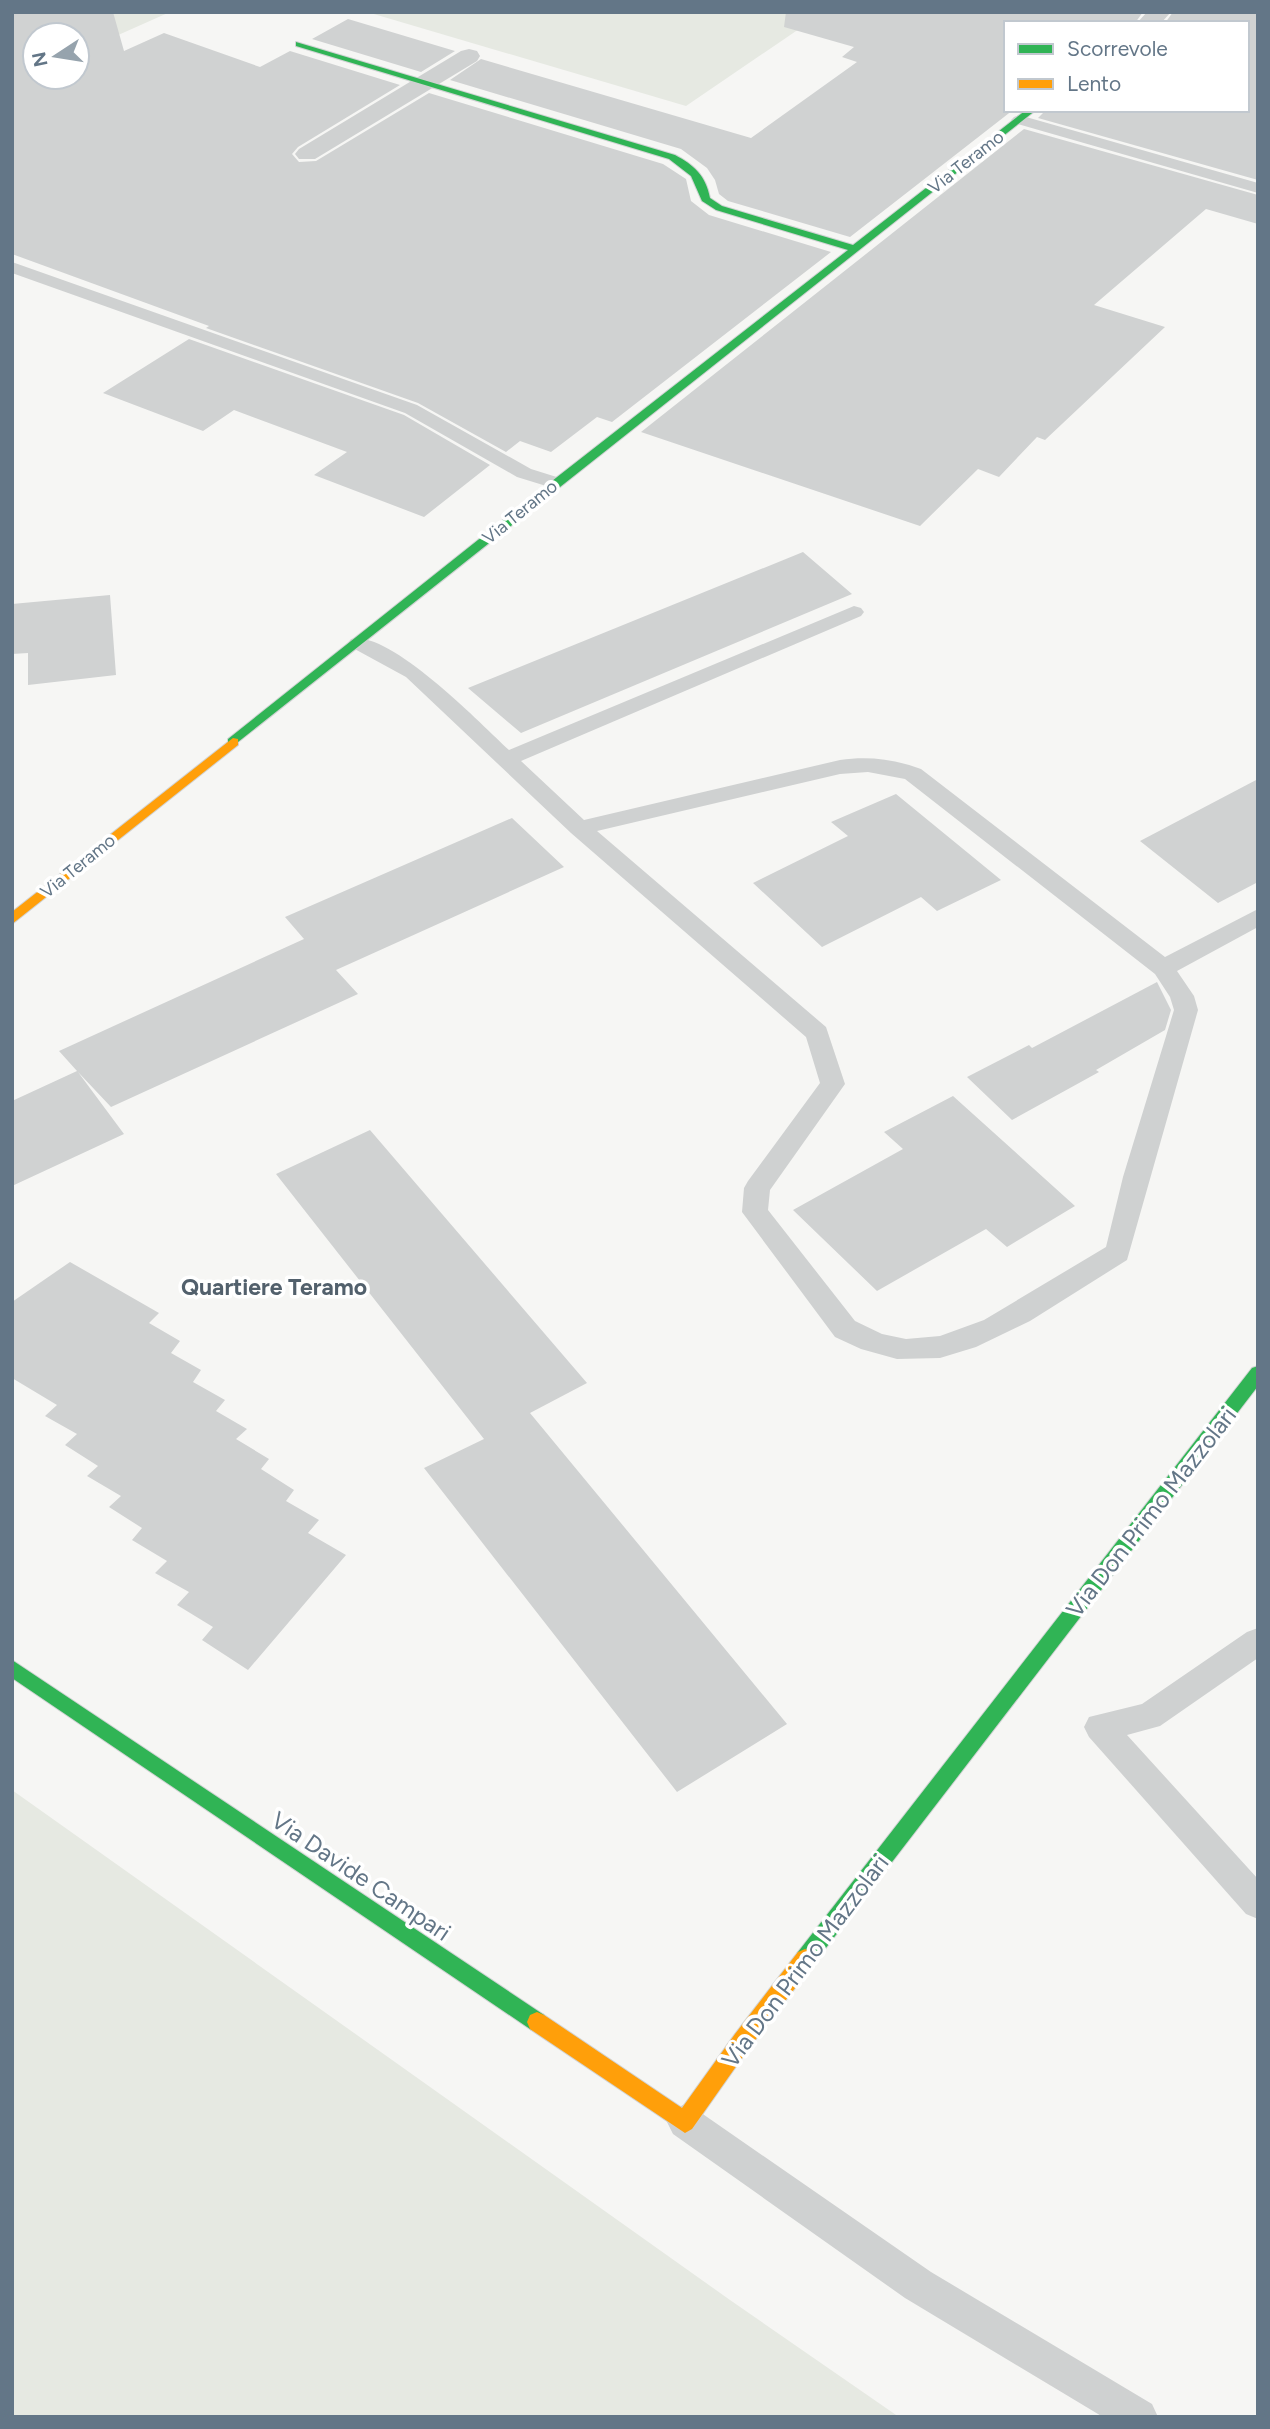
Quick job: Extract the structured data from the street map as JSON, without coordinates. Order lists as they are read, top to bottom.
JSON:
{
  "streets": {
    "street": ["Via Teramo", "Via Don Primo Mazzolari", "Via Davide Campari"]
  },
  "crossings": [
    ["Via Don Primo Mazzolari", "Via Davide Campari"]
  ],
  "districts": ["Quartiere Teramo"],
  "legend": ["Scorrevole", "Lento"],
  "north": "left"
}
